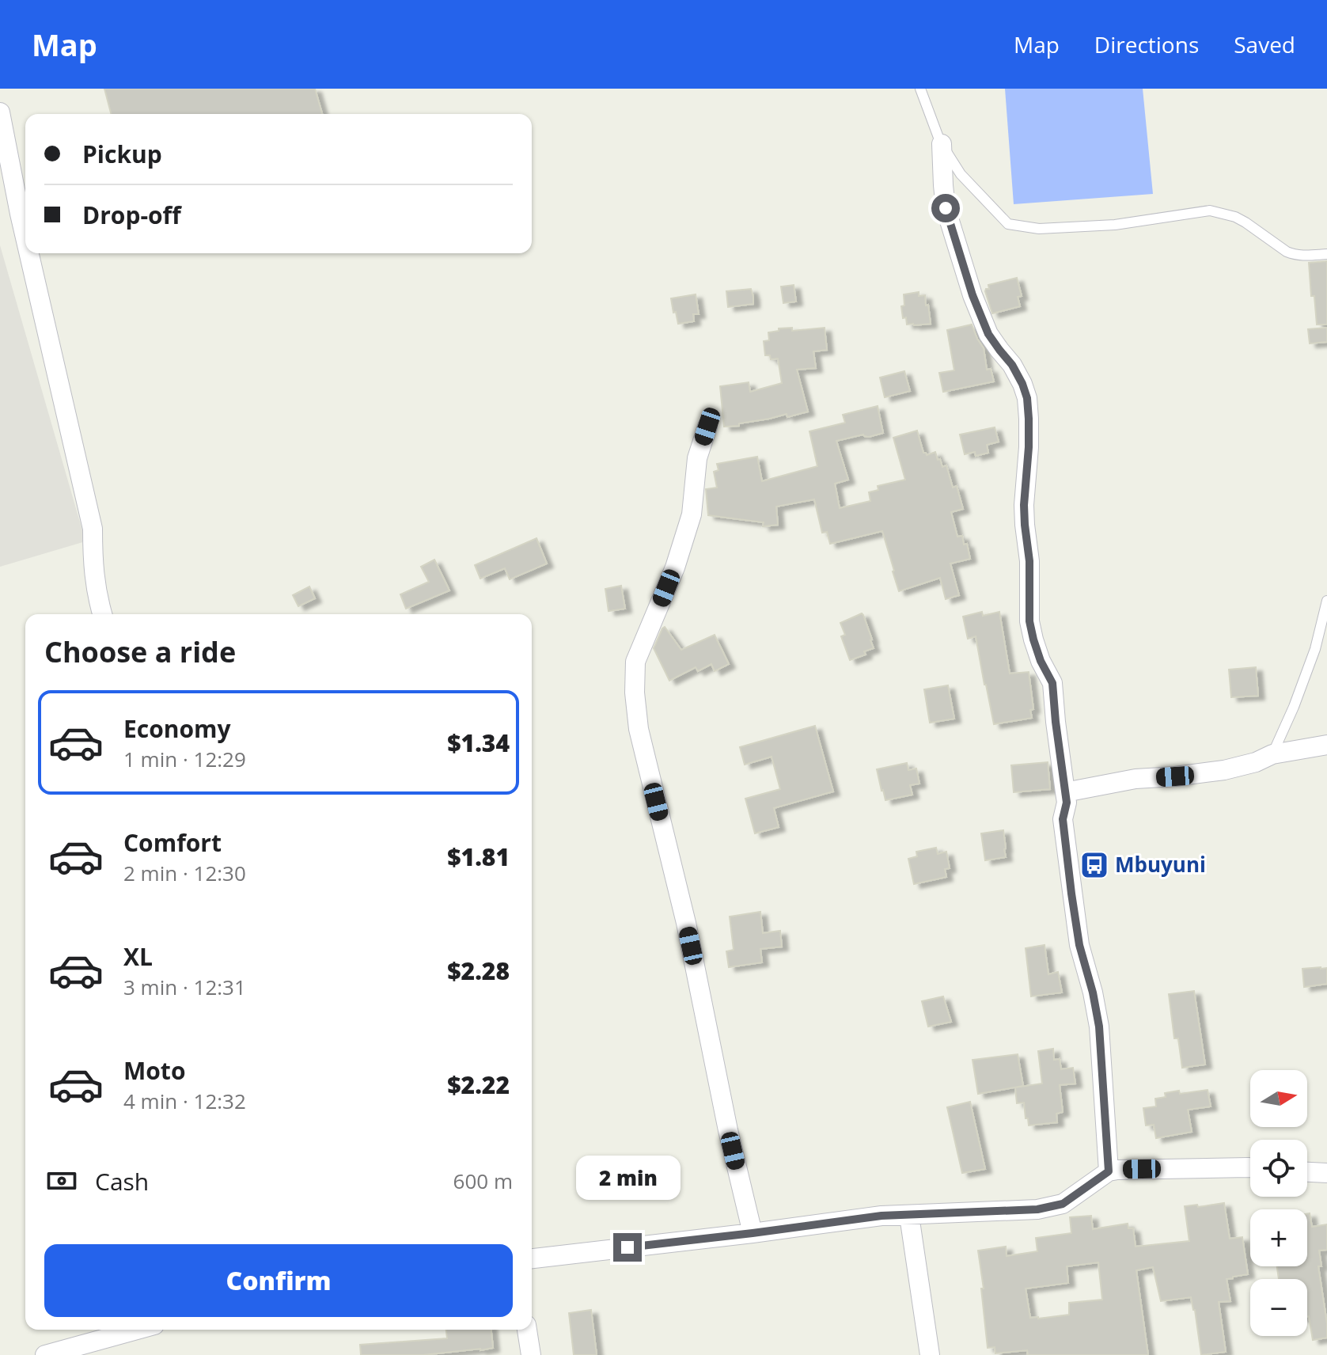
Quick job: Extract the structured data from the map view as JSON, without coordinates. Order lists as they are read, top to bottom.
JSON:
{
  "places": {
    "bus stop": ["Mbuyuni"]
  },
  "north": "right",
  "page": {
    "header": "Map",
    "nav": ["Map", "Directions", "Saved"],
    "banner": ["Pickup", "Drop-off"],
    "heading": "Choose a ride",
    "list": [
      {
        "name": "Economy",
        "note": "1 min · 12:29",
        "value": "$1.34"
      },
      {
        "name": "Comfort",
        "note": "2 min · 12:30",
        "value": "$1.81"
      },
      {
        "name": "XL",
        "note": "3 min · 12:31",
        "value": "$2.28"
      },
      {
        "name": "Moto",
        "note": "4 min · 12:32",
        "value": "$2.22"
      }
    ],
    "map_buttons": ["+", "−"],
    "pay": ["Cash", "600 m"],
    "bubble": "2 min",
    "buttons": "Confirm"
  }
}
